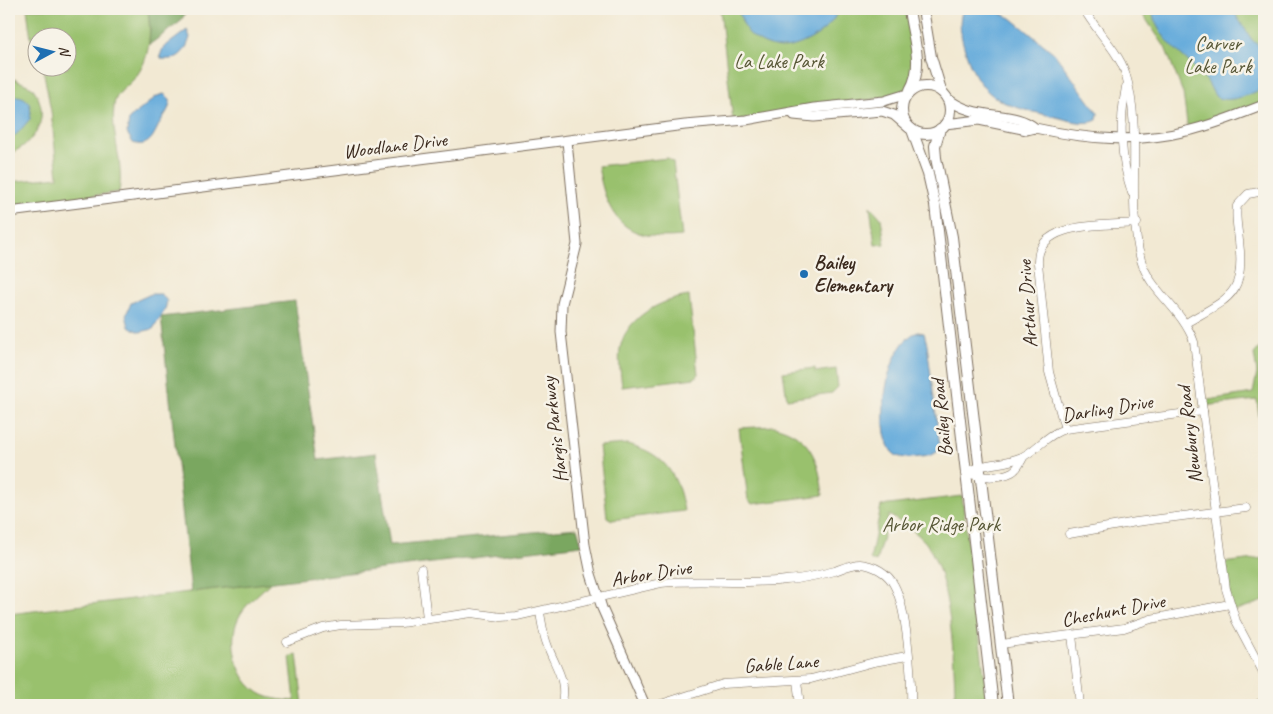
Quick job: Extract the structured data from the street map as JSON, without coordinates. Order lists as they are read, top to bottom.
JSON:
{
  "streets": {
    "main road": ["Bailey Road"],
    "street": [
      "Woodlane Drive",
      "Arthur Drive",
      "Darling Drive",
      "Hargis Parkway",
      "Newbury Road",
      "Arbor Drive",
      "Cheshunt Drive",
      "Gable Lane"
    ]
  },
  "crossings": [
    ["Woodlane Drive", "Bailey Road"],
    ["Woodlane Drive", "Hargis Parkway"],
    ["Arthur Drive", "Darling Drive"],
    ["Arthur Drive", "Newbury Road"],
    ["Darling Drive", "Bailey Road"],
    ["Darling Drive", "Newbury Road"],
    ["Bailey Road", "Cheshunt Drive"],
    ["Hargis Parkway", "Arbor Drive"],
    ["Newbury Road", "Cheshunt Drive"],
    ["Arbor Drive", "Gable Lane"]
  ],
  "parks": ["Carver Lake Park", "La Lake Park", "Arbor Ridge Park"],
  "places": ["Bailey Elementary"],
  "north": "right"
}
